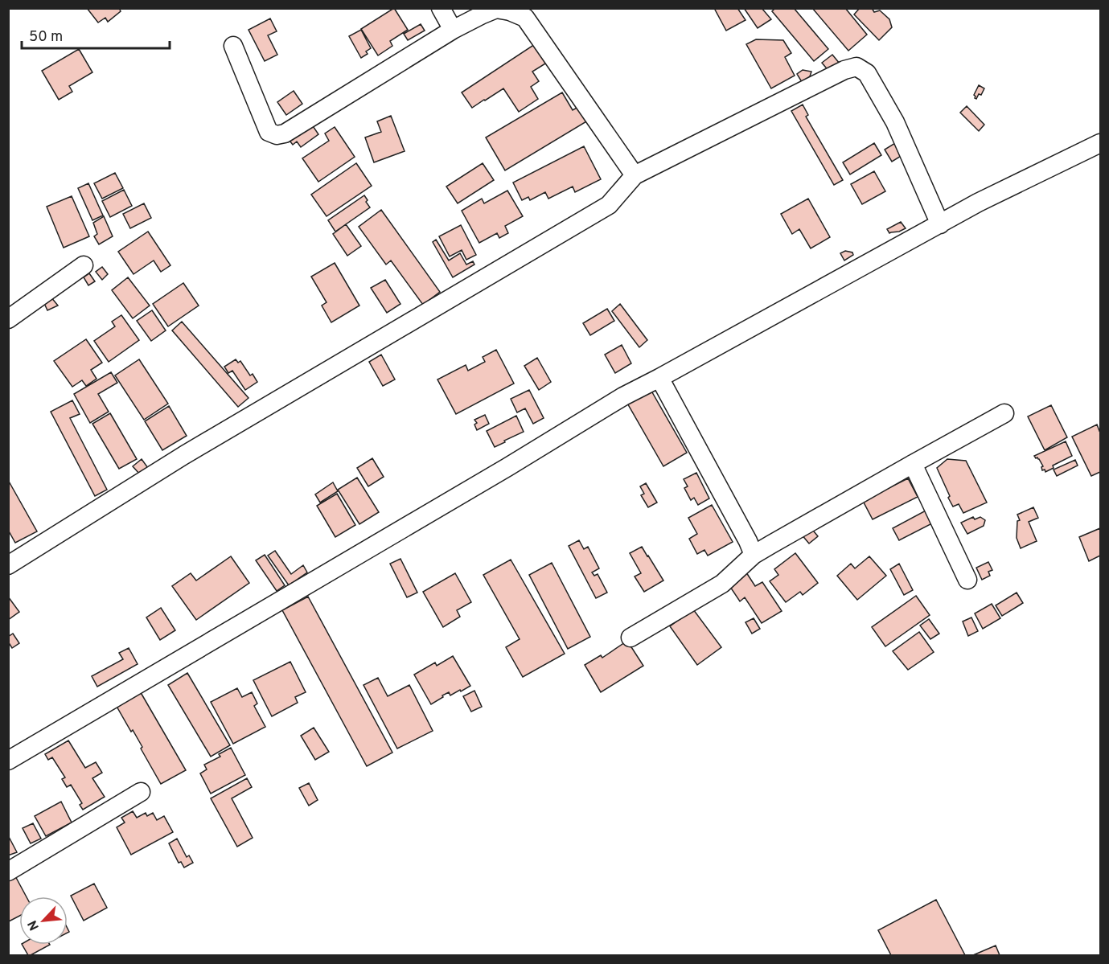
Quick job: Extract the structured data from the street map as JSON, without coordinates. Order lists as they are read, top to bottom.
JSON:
{
  "scale_bar": "50 m",
  "north": "bottom left"
}
